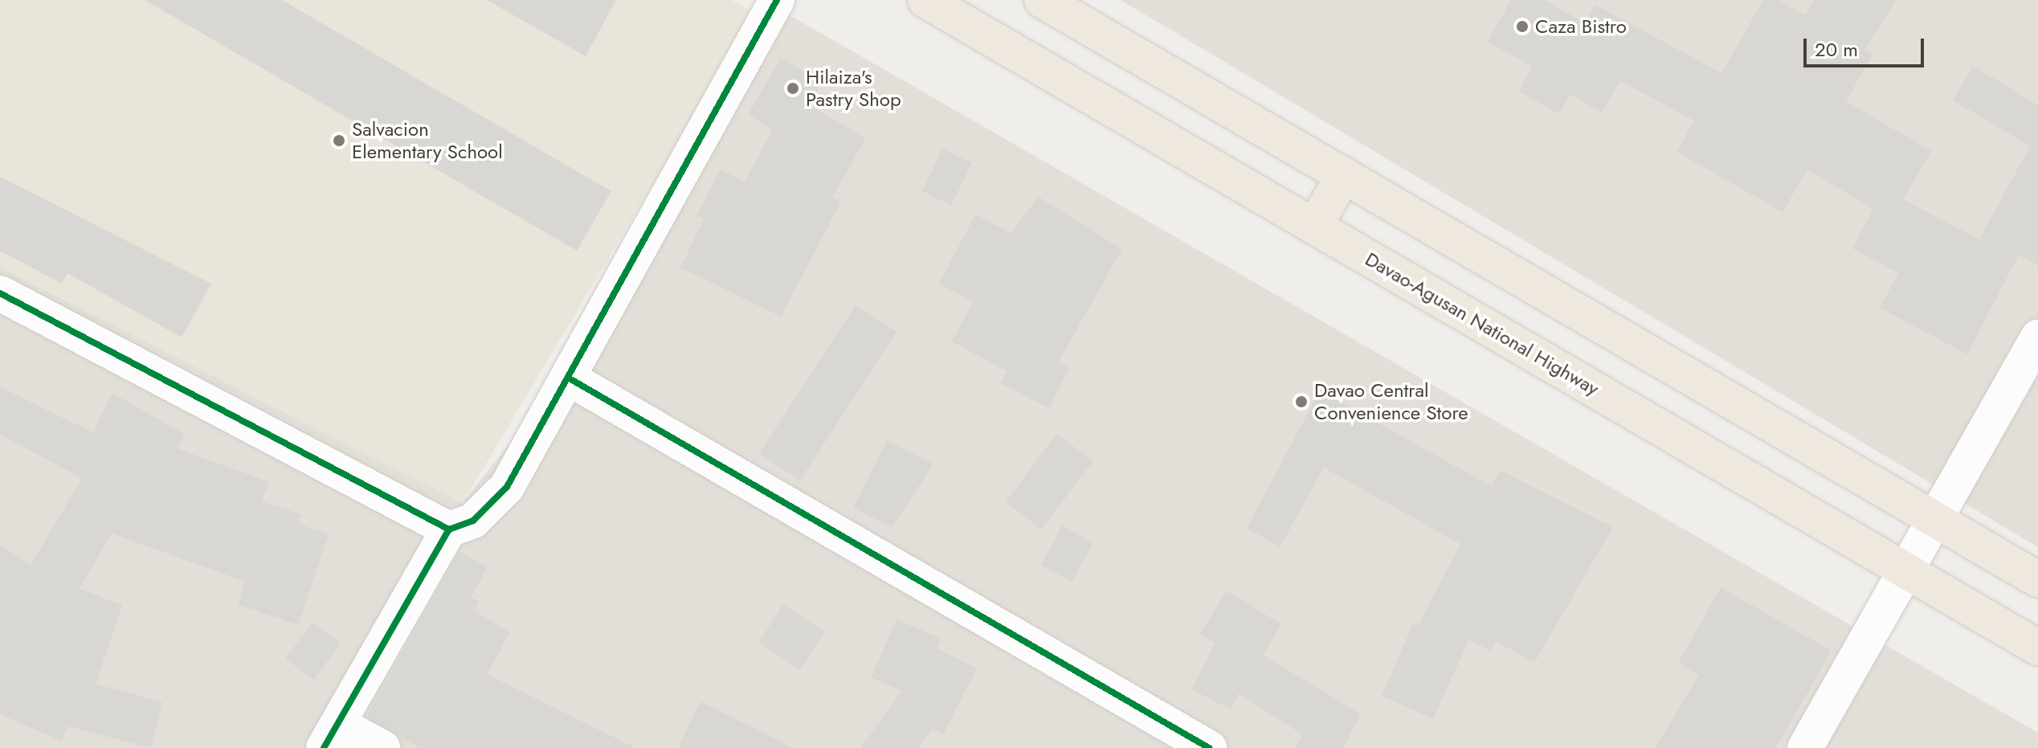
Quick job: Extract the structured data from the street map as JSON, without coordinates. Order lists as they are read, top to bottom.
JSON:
{
  "streets": {
    "highway": ["Davao-Agusan National Highway"]
  },
  "places": [
    "Caza Bistro",
    "Hilaiza's Pastry Shop",
    "Salvacion Elementary School",
    "Davao Central Convenience Store"
  ],
  "scale_bar": "20 m"
}
